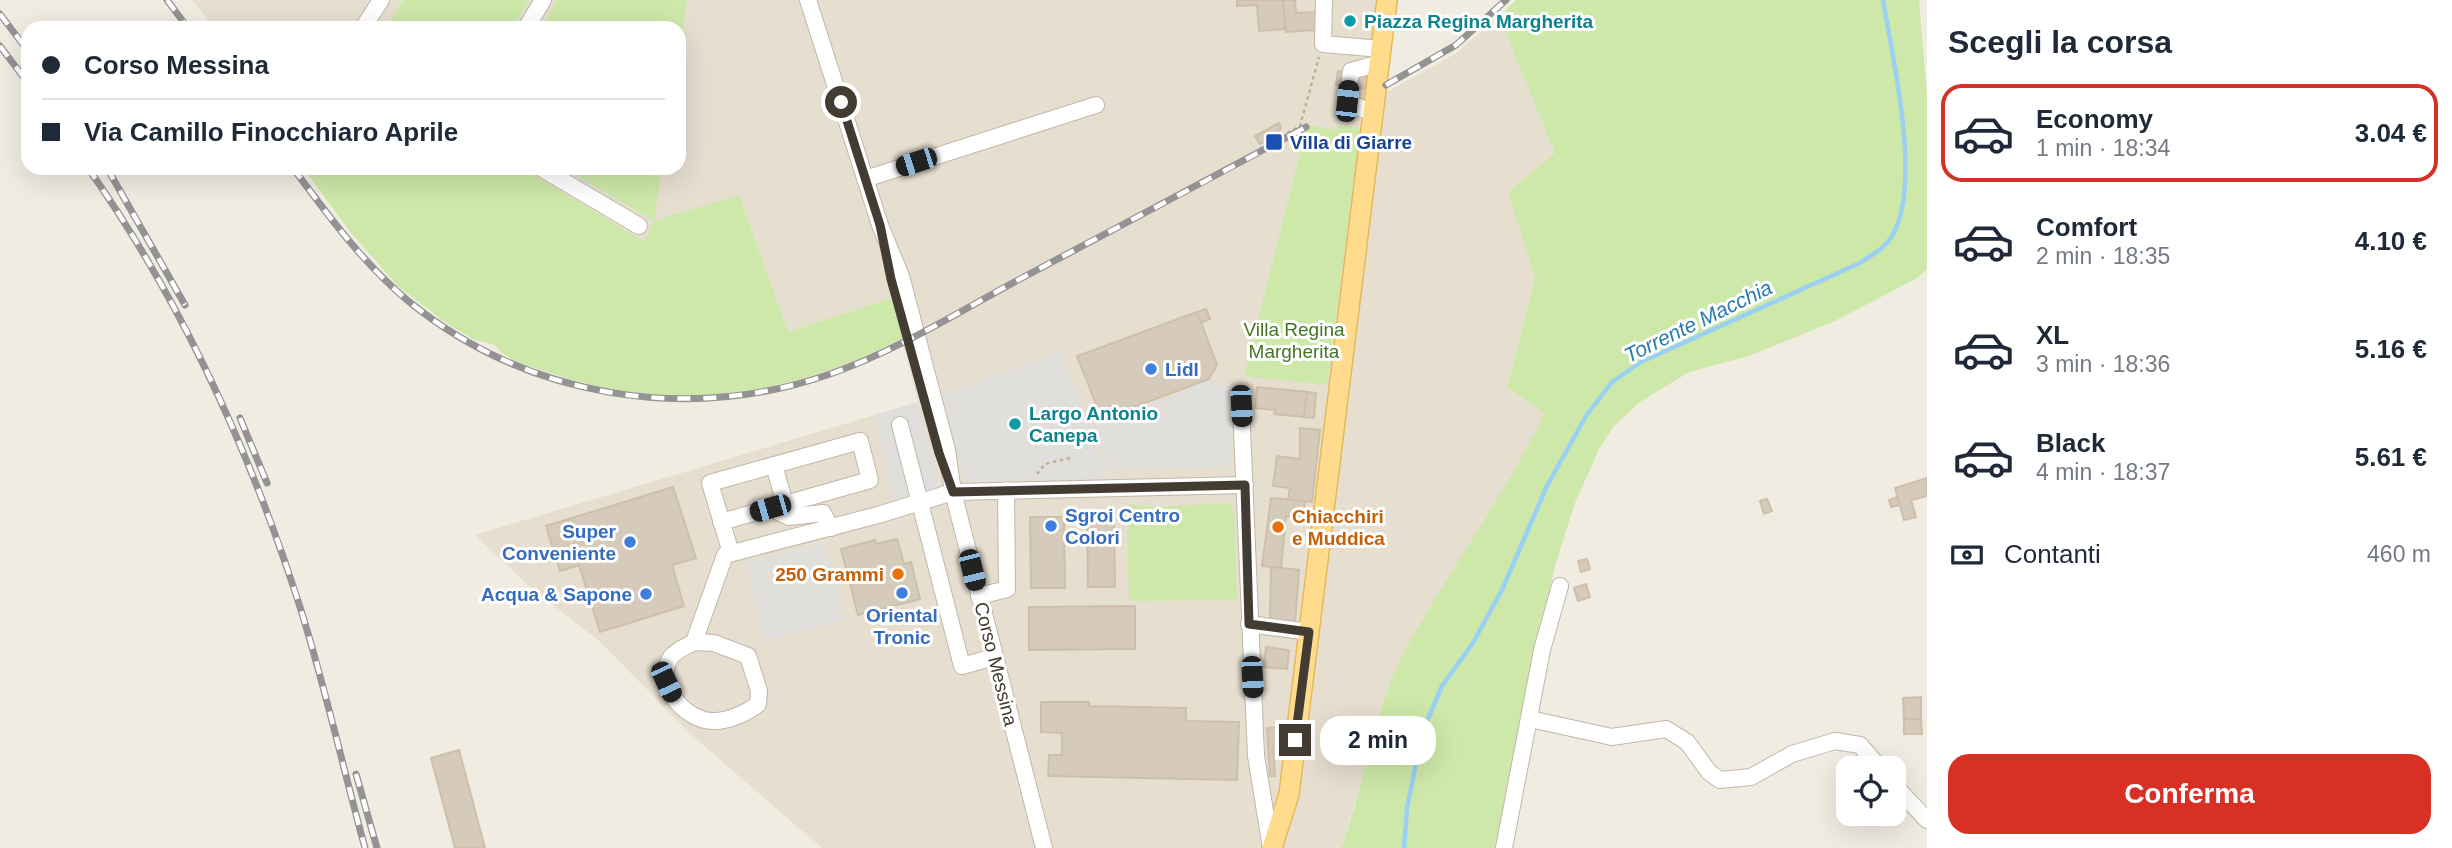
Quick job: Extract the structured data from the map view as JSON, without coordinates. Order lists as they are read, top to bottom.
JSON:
{
  "streets": {
    "street": ["Corso Messina"]
  },
  "water": ["Torrente Macchia"],
  "parks": ["Villa Regina Margherita"],
  "places": {
    "other": [
      "Piazza Regina Margherita",
      "Lidl",
      "Largo Antonio Canepa",
      "Sgroi Centro Colori",
      "Chiacchiri e Muddica",
      "Super Conveniente",
      "250 Grammi",
      "Oriental Tronic",
      "Acqua & Sapone"
    ],
    "transit": ["Villa di Giarre"]
  },
  "page": {
    "heading": "Scegli la corsa",
    "banner": ["Corso Messina", "Via Camillo Finocchiaro Aprile"],
    "list": [
      {
        "name": "Economy",
        "note": "1 min · 18:34",
        "value": "3.04 €"
      },
      {
        "name": "Comfort",
        "note": "2 min · 18:35",
        "value": "4.10 €"
      },
      {
        "name": "XL",
        "note": "3 min · 18:36",
        "value": "5.16 €"
      },
      {
        "name": "Black",
        "note": "4 min · 18:37",
        "value": "5.61 €"
      }
    ],
    "pay": ["Contanti", "460 m"],
    "bubble": "2 min",
    "buttons": "Conferma"
  }
}
